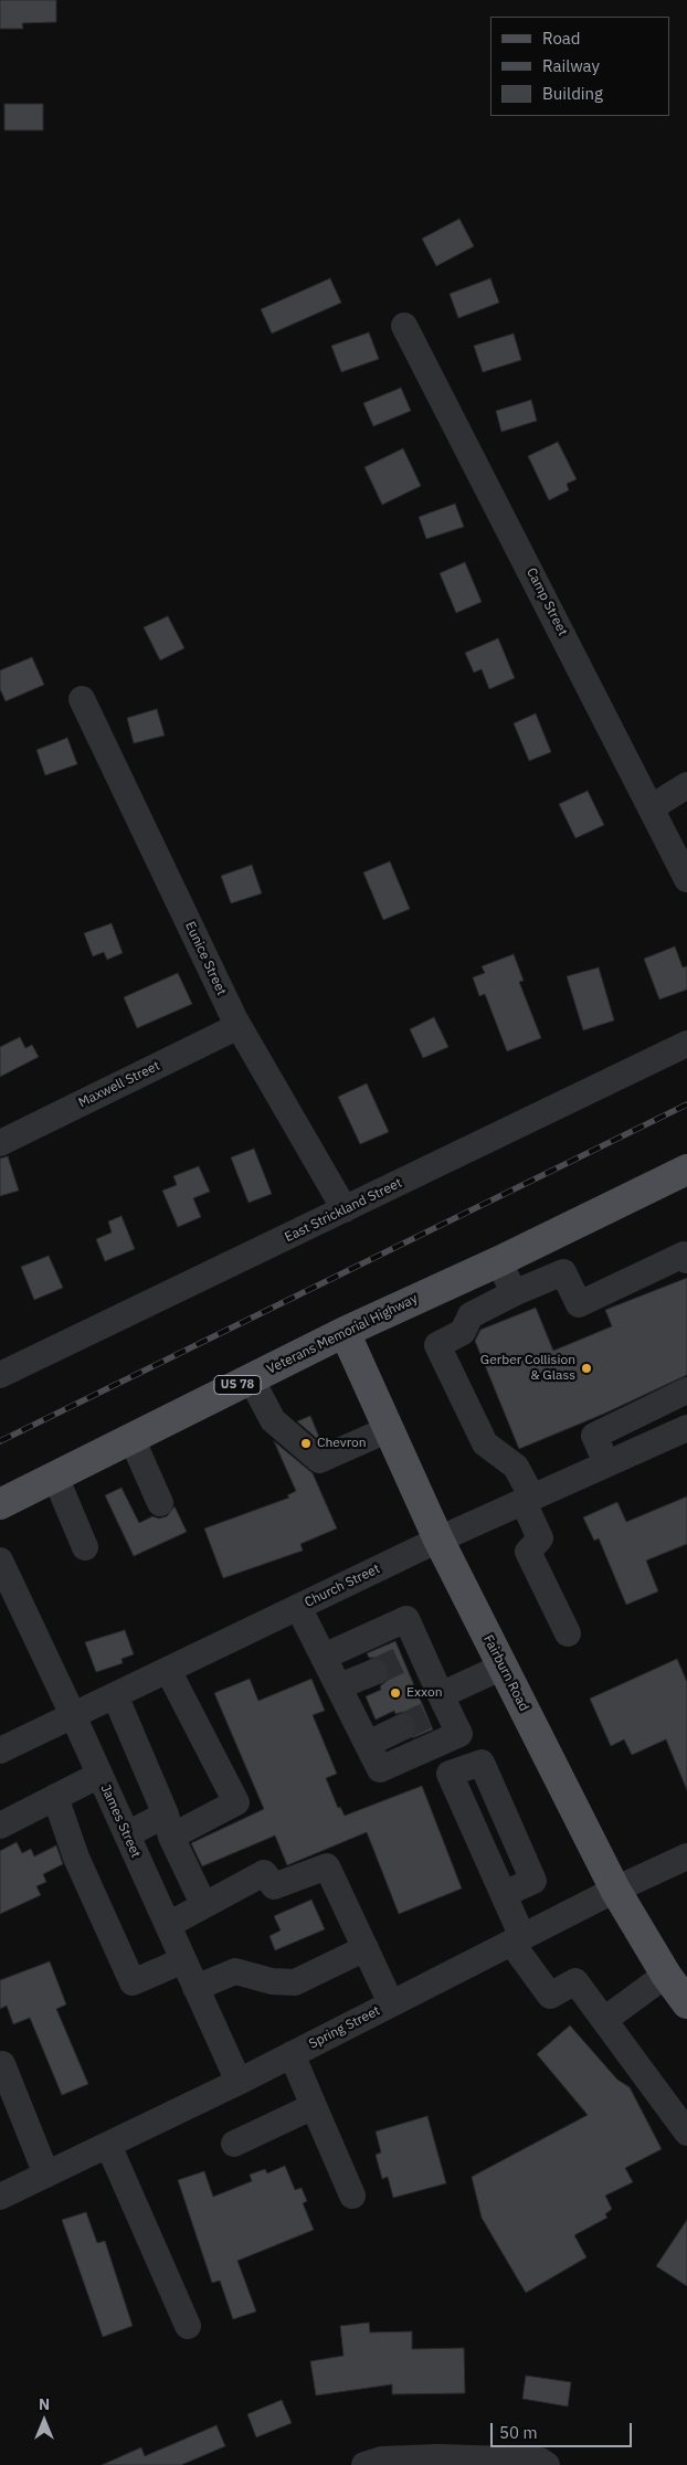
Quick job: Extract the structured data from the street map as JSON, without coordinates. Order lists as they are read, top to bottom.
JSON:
{
  "streets": {
    "main road": ["Veterans Memorial Highway", "US 78", "Fairburn Road"],
    "street": [
      "Camp Street",
      "Eunice Street",
      "Maxwell Street",
      "East Strickland Street",
      "Church Street",
      "James Street",
      "Spring Street"
    ]
  },
  "crossings": [
    ["Eunice Street", "Maxwell Street"],
    ["Eunice Street", "East Strickland Street"],
    ["Veterans Memorial Highway", "Fairburn Road"],
    ["Church Street", "Fairburn Road"],
    ["Church Street", "James Street"],
    ["Fairburn Road", "Spring Street"],
    ["James Street", "Spring Street"]
  ],
  "places": ["Gerber Collision & Glass", "Chevron", "Exxon"],
  "legend": ["Road", "Railway", "Building"],
  "scale_bar": "50 m",
  "north": "top"
}
